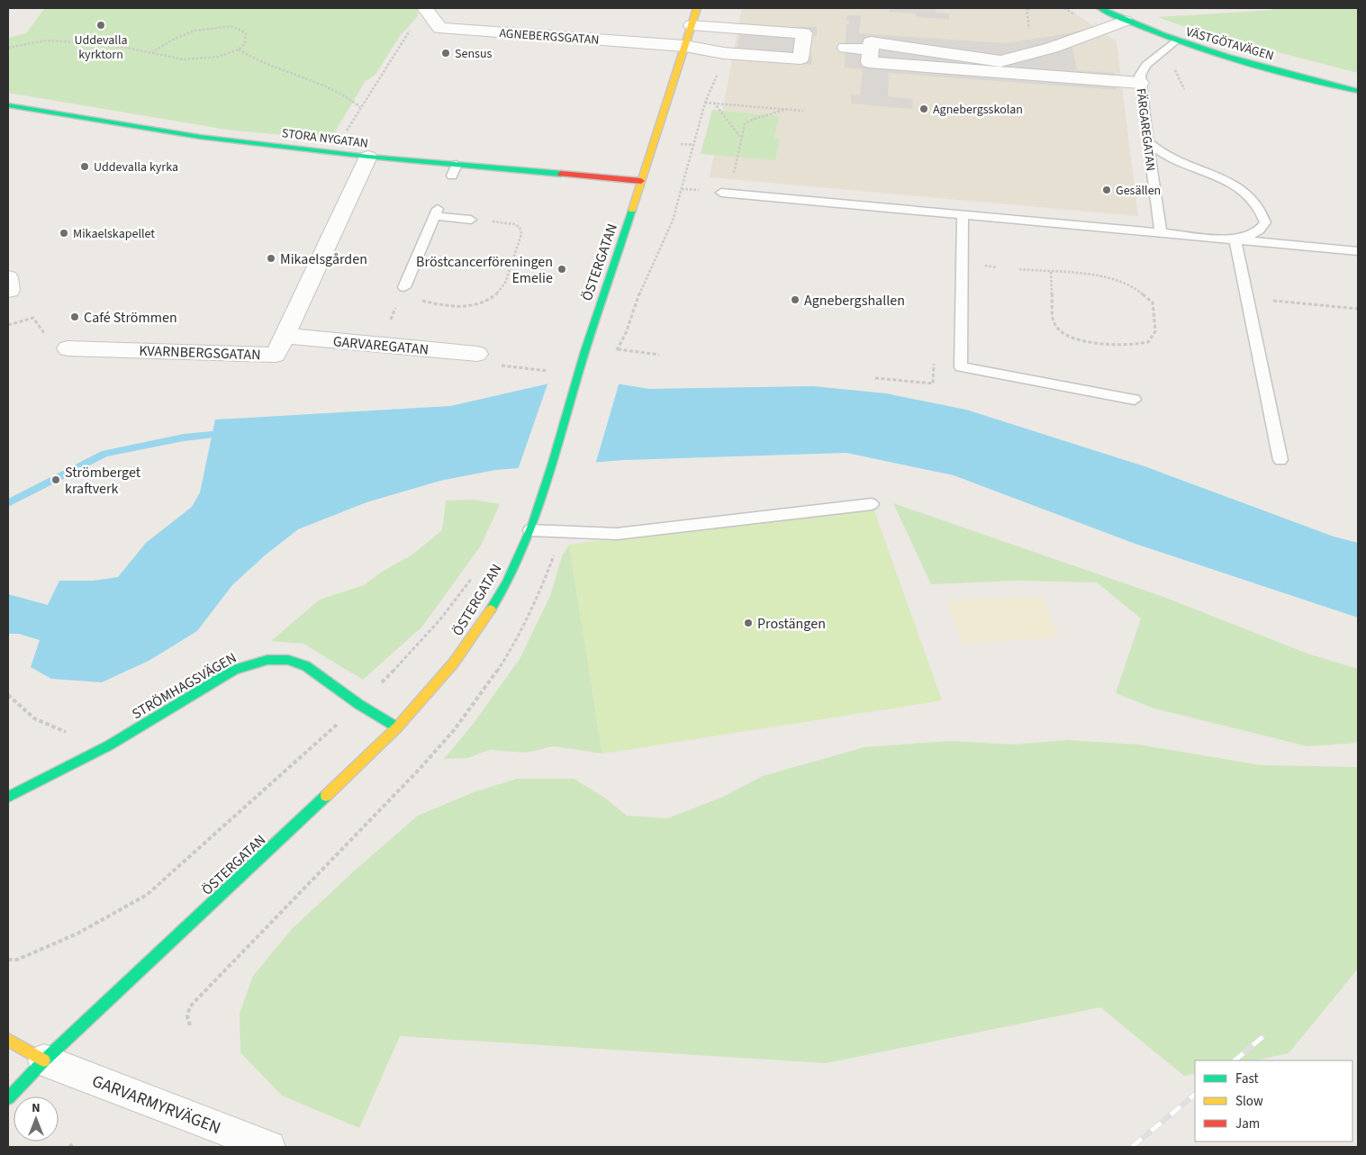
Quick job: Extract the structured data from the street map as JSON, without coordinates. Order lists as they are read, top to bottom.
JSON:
{
  "streets": {
    "street": [
      "AGNEBERGSGATAN",
      "VÄSTGÖTAVÄGEN",
      "STORA NYGATAN",
      "ÖSTERGATAN",
      "GARVAREGATAN",
      "KVARNBERGSGATAN",
      "STRÖMHAGSVÄGEN",
      "GARVARMYRVÄGEN"
    ],
    "lane": ["FÄRGAREGATAN"]
  },
  "crossings": [
    ["AGNEBERGSGATAN", "ÖSTERGATAN"],
    ["VÄSTGÖTAVÄGEN", "FÄRGAREGATAN"],
    ["STORA NYGATAN", "ÖSTERGATAN"],
    ["STORA NYGATAN", "KVARNBERGSGATAN"],
    ["ÖSTERGATAN", "STRÖMHAGSVÄGEN"],
    ["ÖSTERGATAN", "GARVARMYRVÄGEN"],
    ["GARVAREGATAN", "KVARNBERGSGATAN"]
  ],
  "places": [
    "Uddevalla kyrktorn",
    "Sensus",
    "Agnebergsskolan",
    "Uddevalla kyrka",
    "Gesällen",
    "Mikaelskapellet",
    "Mikaelsgården",
    "Bröstcancerföreningen Emelie",
    "Agnebergshallen",
    "Café Strömmen",
    "Strömberget kraftverk",
    "Prostängen"
  ],
  "legend": ["Fast", "Slow", "Jam"],
  "north": "top"
}
